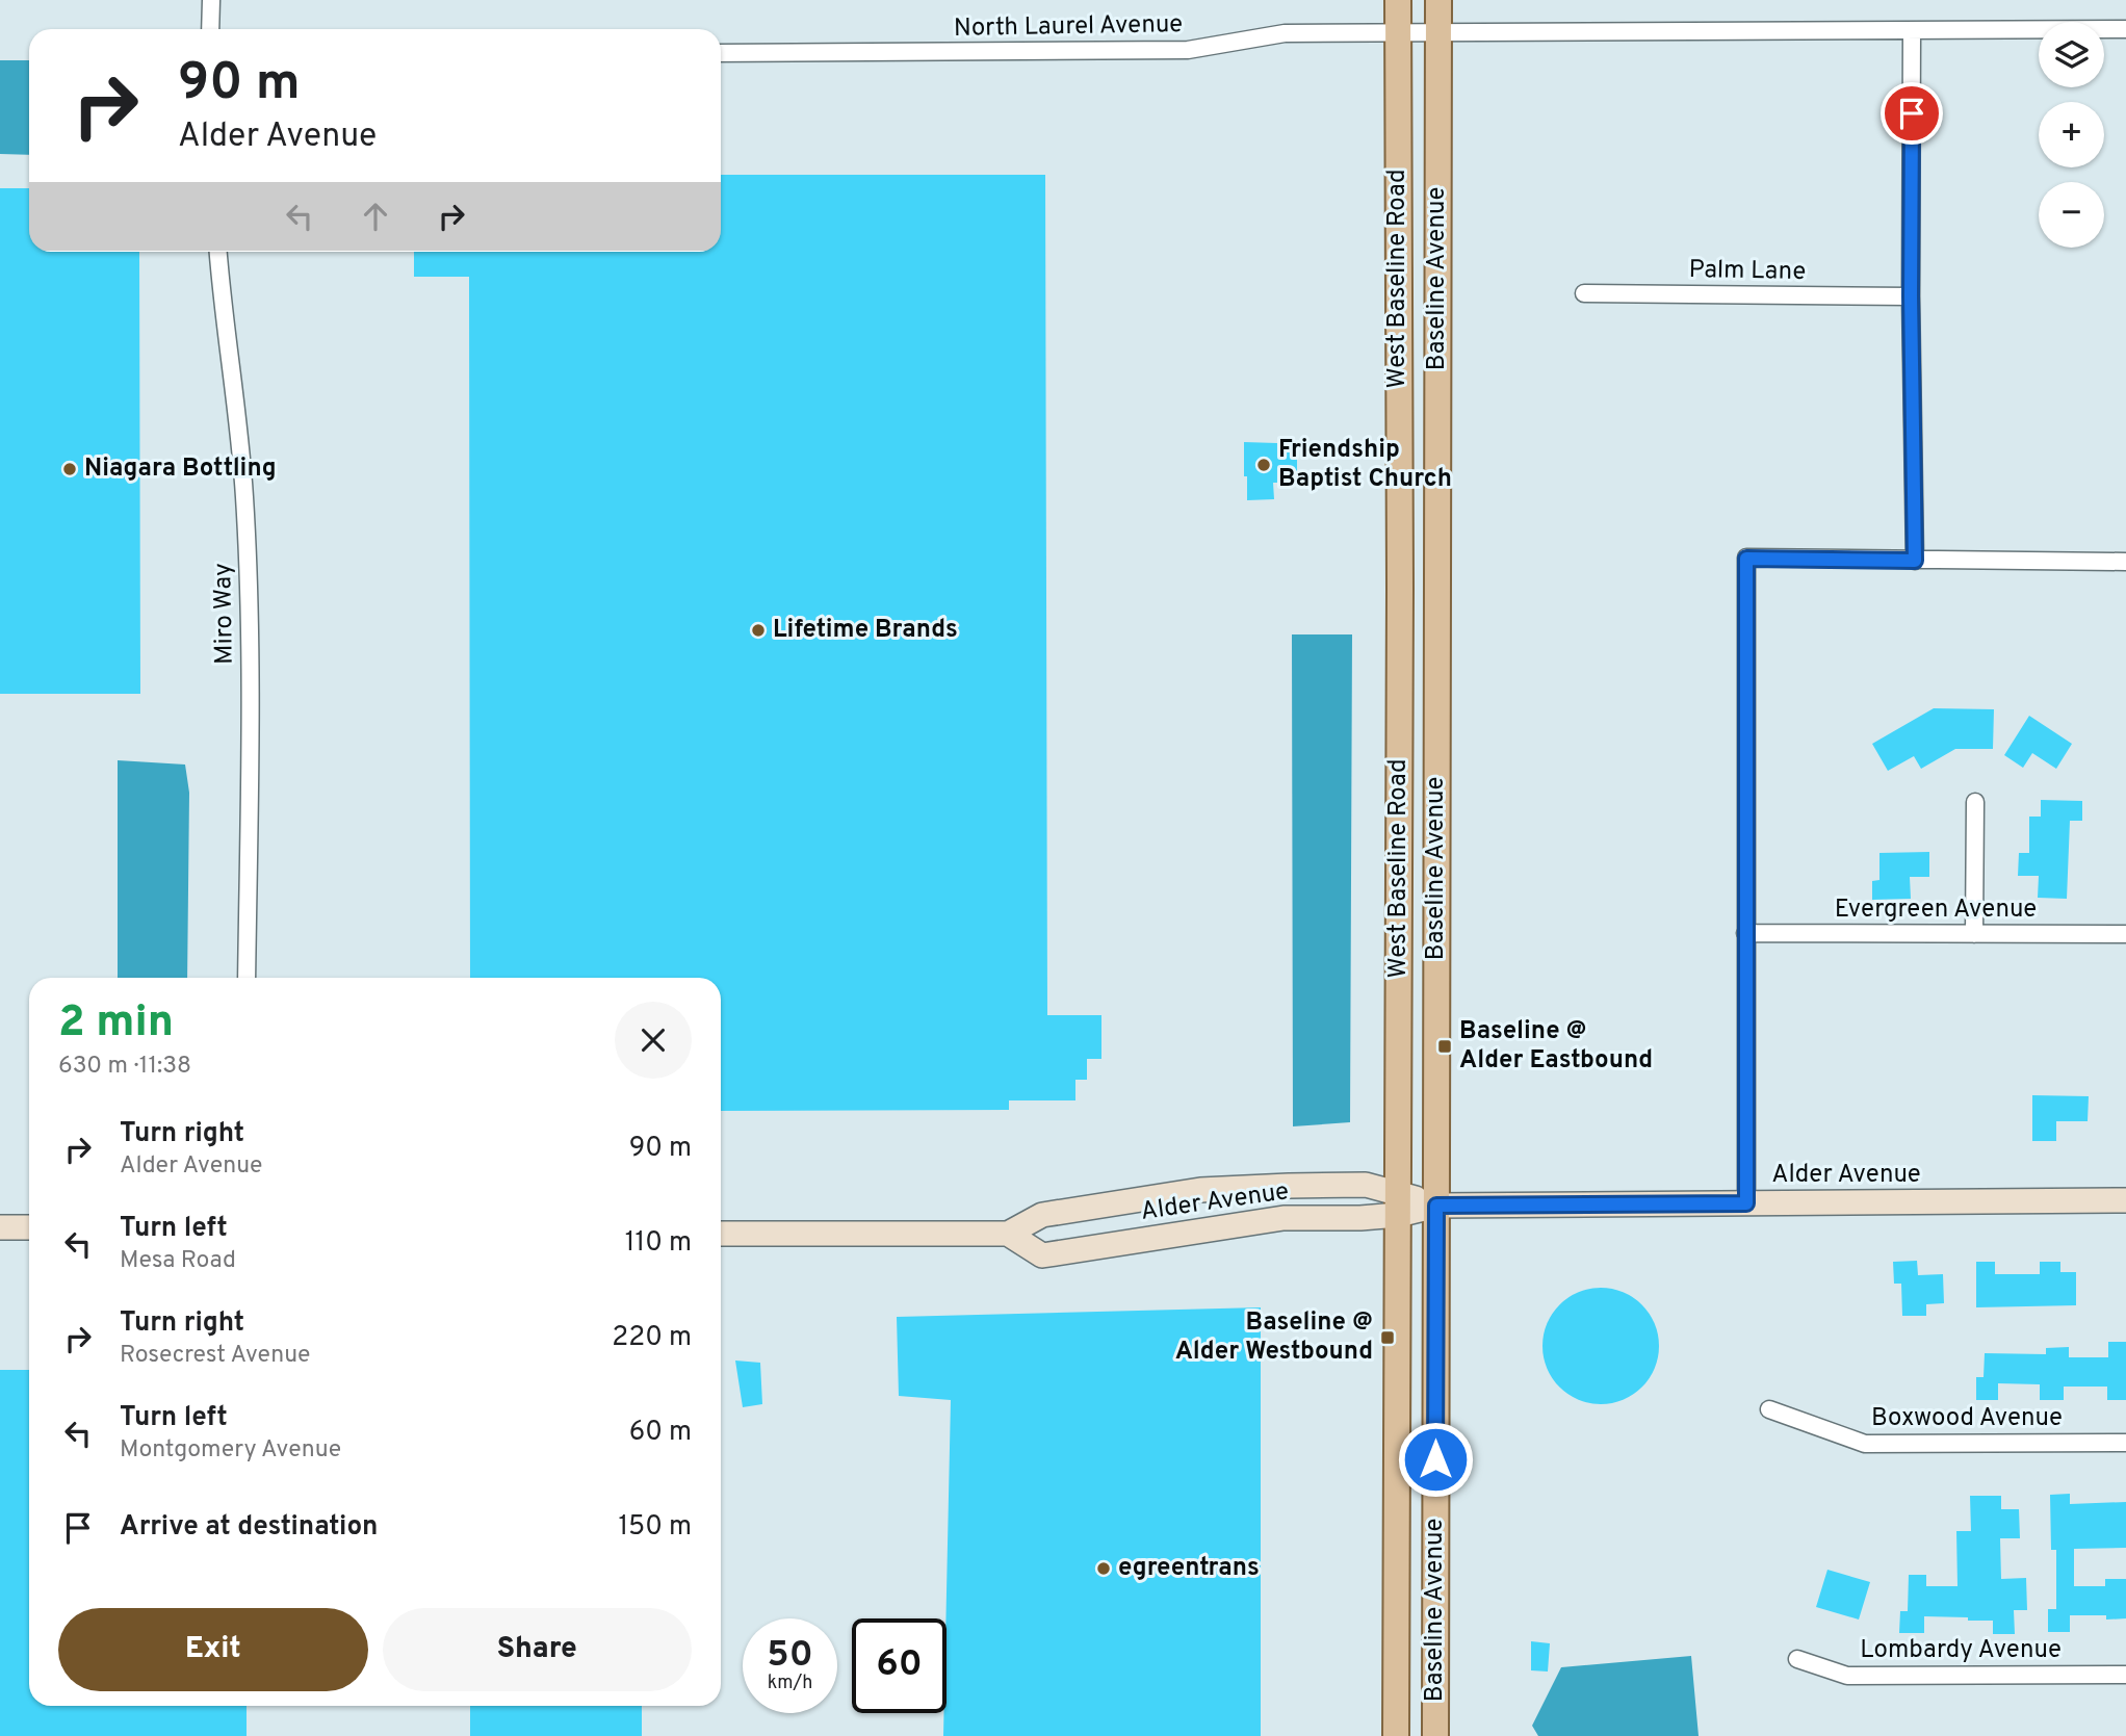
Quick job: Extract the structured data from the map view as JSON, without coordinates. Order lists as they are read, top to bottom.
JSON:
{
  "streets": {
    "main road": ["West Baseline Road", "Baseline Avenue", "Alder Avenue"],
    "street": [
      "North Laurel Avenue",
      "Palm Lane",
      "Miro Way",
      "Evergreen Avenue",
      "Boxwood Avenue",
      "Lombardy Avenue"
    ]
  },
  "crossings": [
    ["North Laurel Avenue", "West Baseline Road"],
    ["North Laurel Avenue", "Baseline Avenue"],
    ["West Baseline Road", "Baseline Avenue"],
    ["West Baseline Road", "Alder Avenue"],
    ["Baseline Avenue", "Alder Avenue"]
  ],
  "places": {
    "other": [
      "Friendship Baptist Church",
      "Niagara Bottling",
      "Lifetime Brands",
      "egreentrans"
    ],
    "transit": ["Baseline @ Alder Eastbound", "Baseline @ Alder Westbound"]
  },
  "page": {
    "map_buttons": ["+", "−"],
    "turn": ["90 m", "Alder Avenue"],
    "heading": ["2 min", "630 m · 11:38"],
    "list": [
      {
        "name": "Turn right",
        "note": "Alder Avenue",
        "value": "90 m"
      },
      {
        "name": "Turn left",
        "note": "Mesa Road",
        "value": "110 m"
      },
      {
        "name": "Turn right",
        "note": "Rosecrest Avenue",
        "value": "220 m"
      },
      {
        "name": "Turn left",
        "note": "Montgomery Avenue",
        "value": "60 m"
      },
      {
        "name": "Arrive at destination",
        "value": "150 m"
      }
    ],
    "buttons": ["Exit", "Share"],
    "speed": "50 km/h",
    "limit": "60"
  }
}
